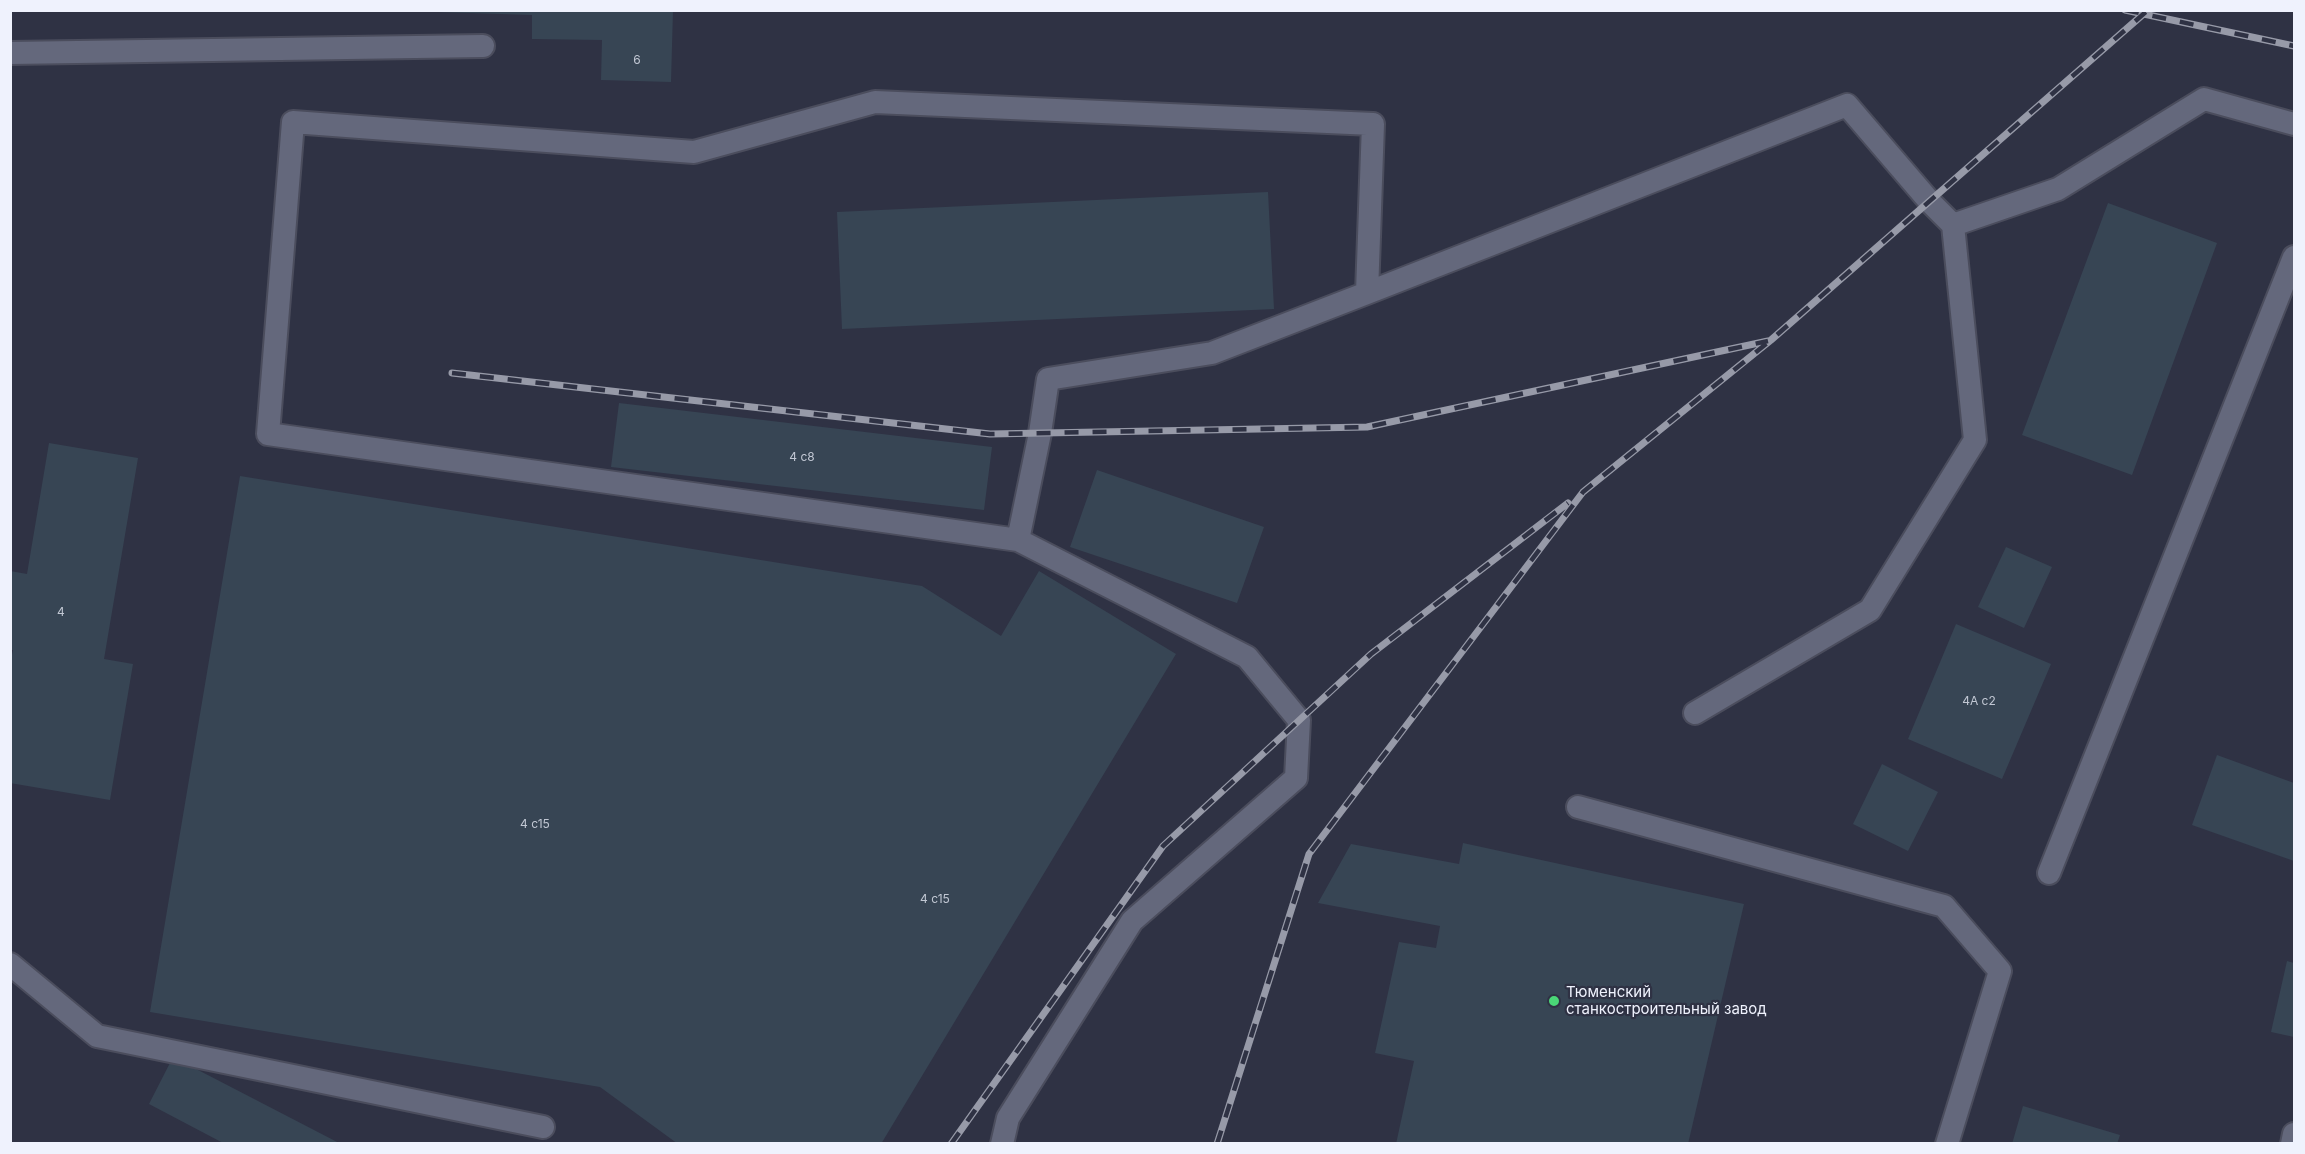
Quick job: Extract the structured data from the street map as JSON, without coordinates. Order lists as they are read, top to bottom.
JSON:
{
  "places": ["Тюменский станкостроительный завод"],
  "house_numbers": [
    "6",
    "4 с8",
    "4",
    "4А с2",
    "4 с15",
    "4 с15"
  ]
}
